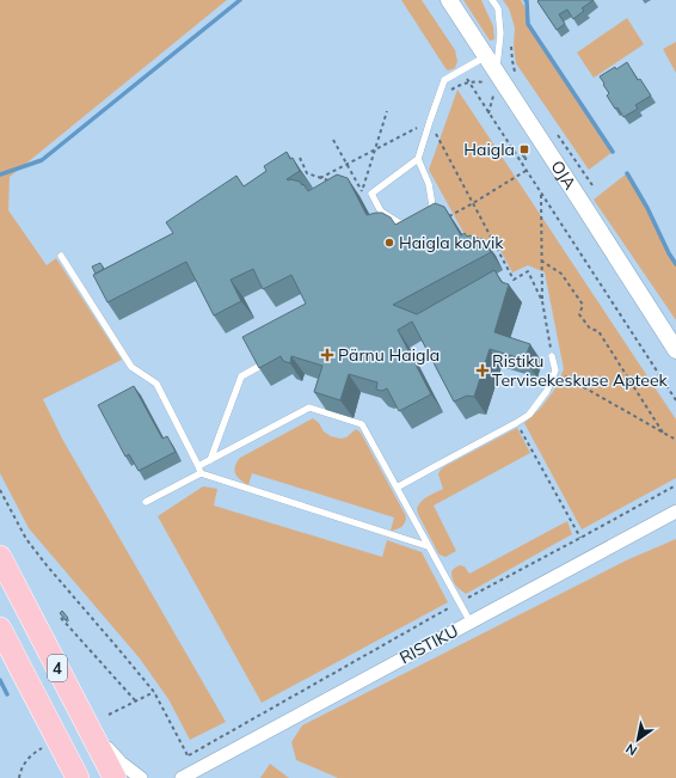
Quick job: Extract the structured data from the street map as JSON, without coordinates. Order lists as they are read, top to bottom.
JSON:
{
  "streets": {
    "highway": ["4"],
    "street": ["OJA", "RISTIKU"]
  },
  "places": {
    "transit": ["Haigla"],
    "other": ["Haigla kohvik"],
    "health": ["Pärnu Haigla", "Ristiku Tervisekeskuse Apteek"]
  },
  "north": "bottom left"
}
